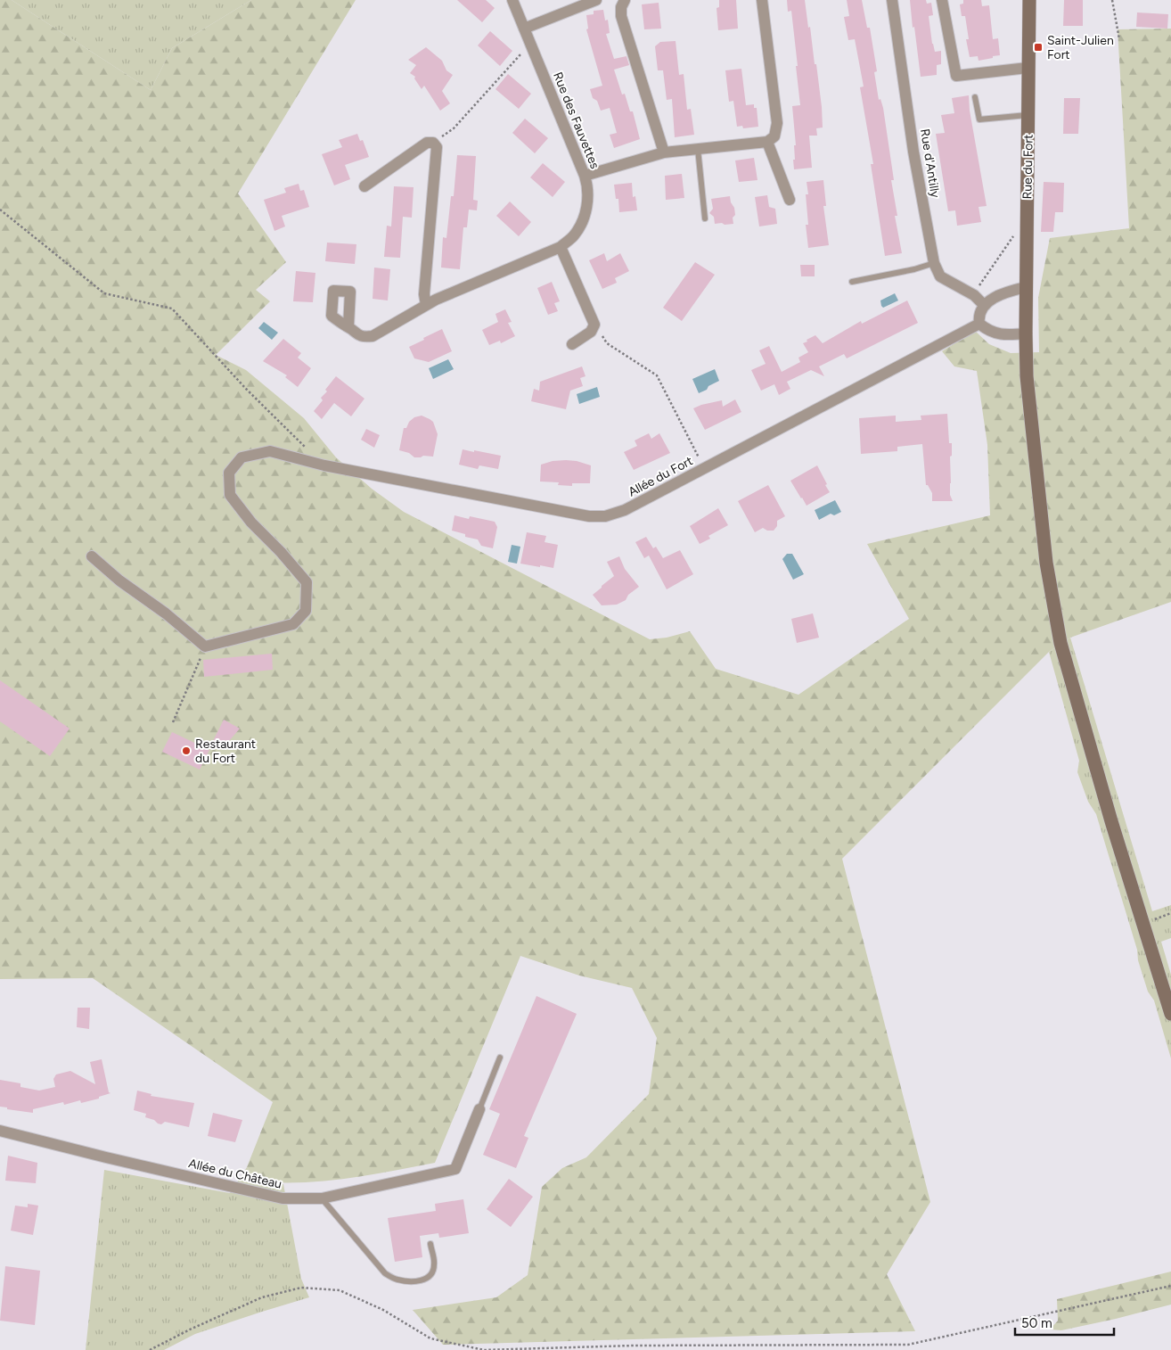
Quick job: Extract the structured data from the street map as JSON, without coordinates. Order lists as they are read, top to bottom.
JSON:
{
  "streets": {
    "main road": ["Rue du Fort"],
    "street": [
      "Rue des Fauvettes",
      "Rue d'Antilly",
      "Allée du Fort",
      "Allée du Château"
    ]
  },
  "places": {
    "transit": ["Saint-Julien Fort"],
    "other": ["Restaurant du Fort"]
  },
  "scale_bar": "50 m"
}
